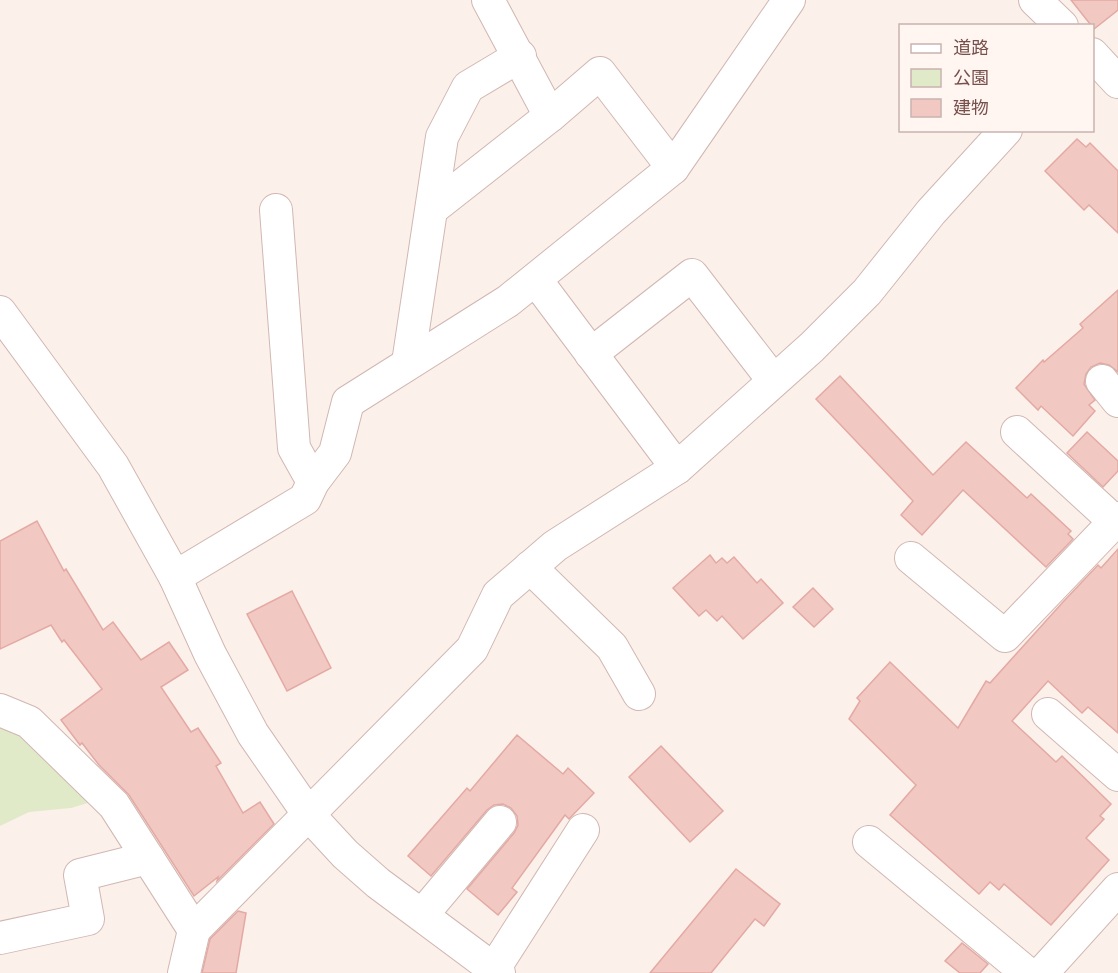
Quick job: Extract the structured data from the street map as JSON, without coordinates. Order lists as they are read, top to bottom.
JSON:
{
  "legend": ["道路", "公園", "建物"]
}
